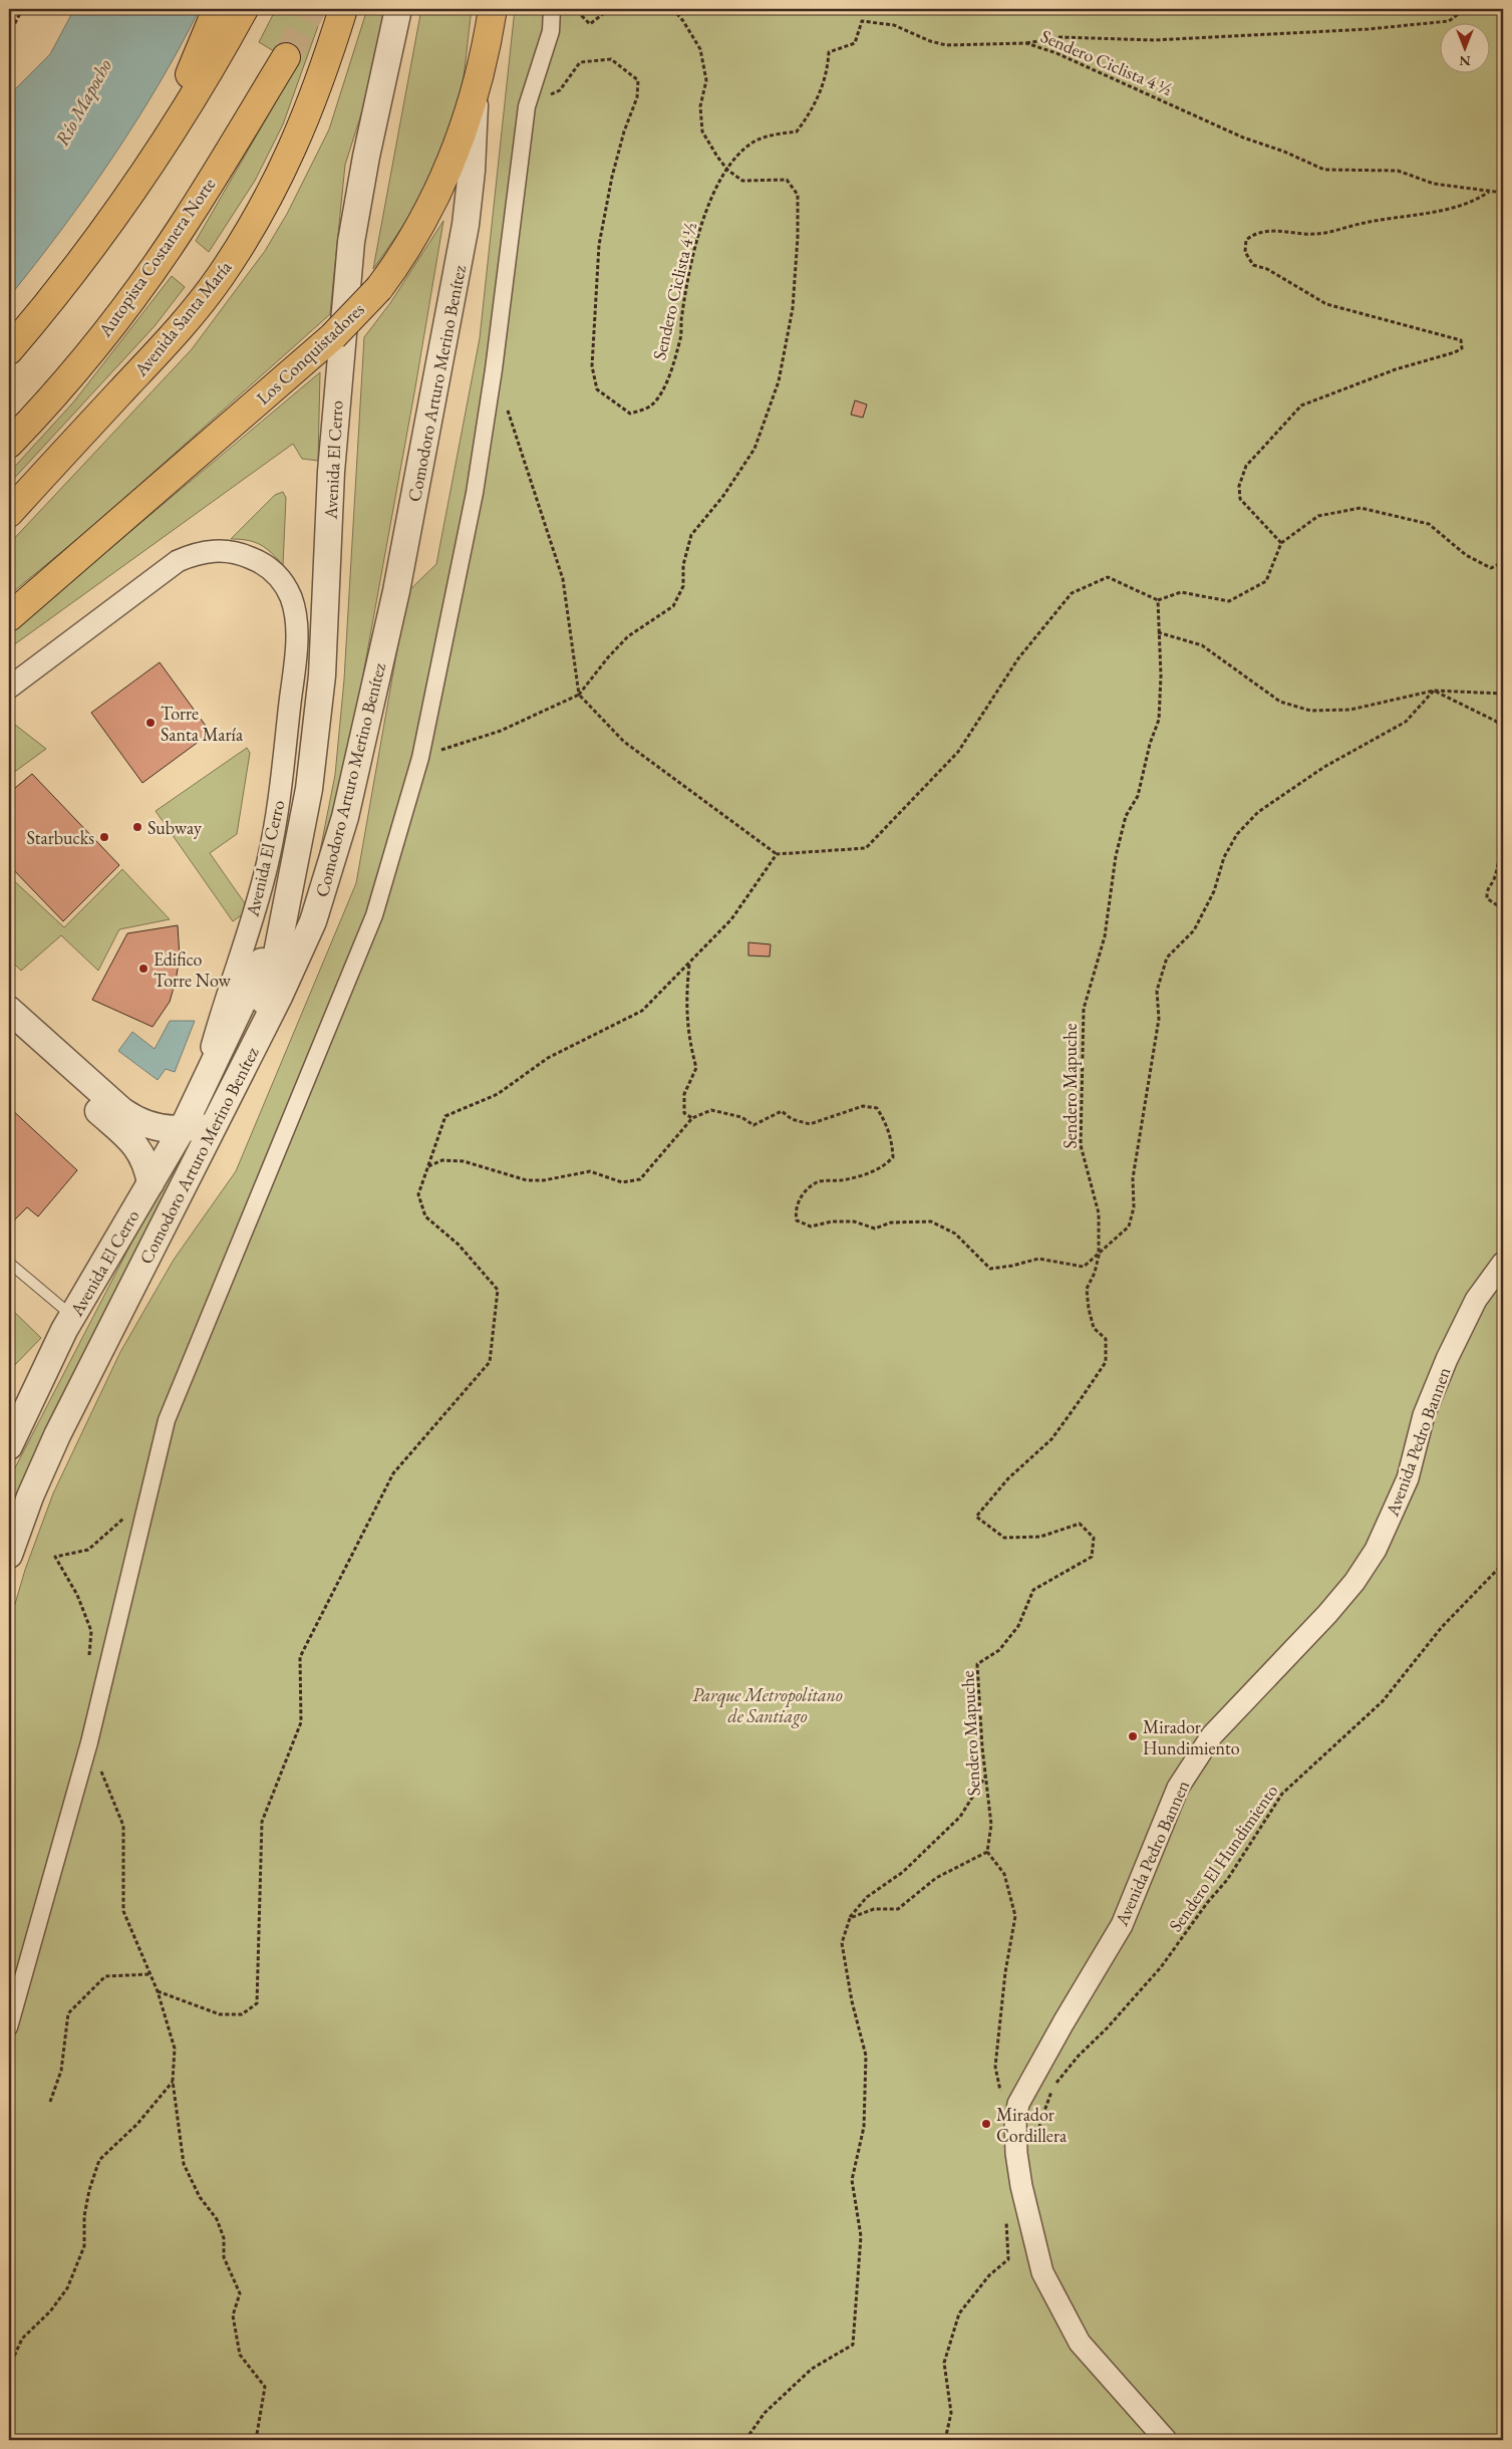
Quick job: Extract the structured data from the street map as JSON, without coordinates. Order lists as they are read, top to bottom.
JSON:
{
  "streets": {
    "main road": ["Autopista Costanera Norte", "Avenida Santa María", "Los Conquistadores"],
    "street": ["Comodoro Arturo Merino Benítez", "Avenida El Cerro", "Avenida Pedro Bannen"],
    "path": ["Sendero Ciclista 4 ½", "Sendero Mapuche", "Sendero El Hundimiento"]
  },
  "crossings": [
    ["Los Conquistadores", "Comodoro Arturo Merino Benítez"],
    ["Comodoro Arturo Merino Benítez", "Avenida El Cerro"],
    ["Avenida Pedro Bannen", "Sendero El Hundimiento"]
  ],
  "water": ["Río Mapocho"],
  "parks": ["Parque Metropolitano de Santiago"],
  "places": [
    "Torre Santa María",
    "Subway",
    "Starbucks",
    "Edifico Torre Now",
    "Mirador Hundimiento",
    "Mirador Cordillera"
  ],
  "north": "bottom"
}
